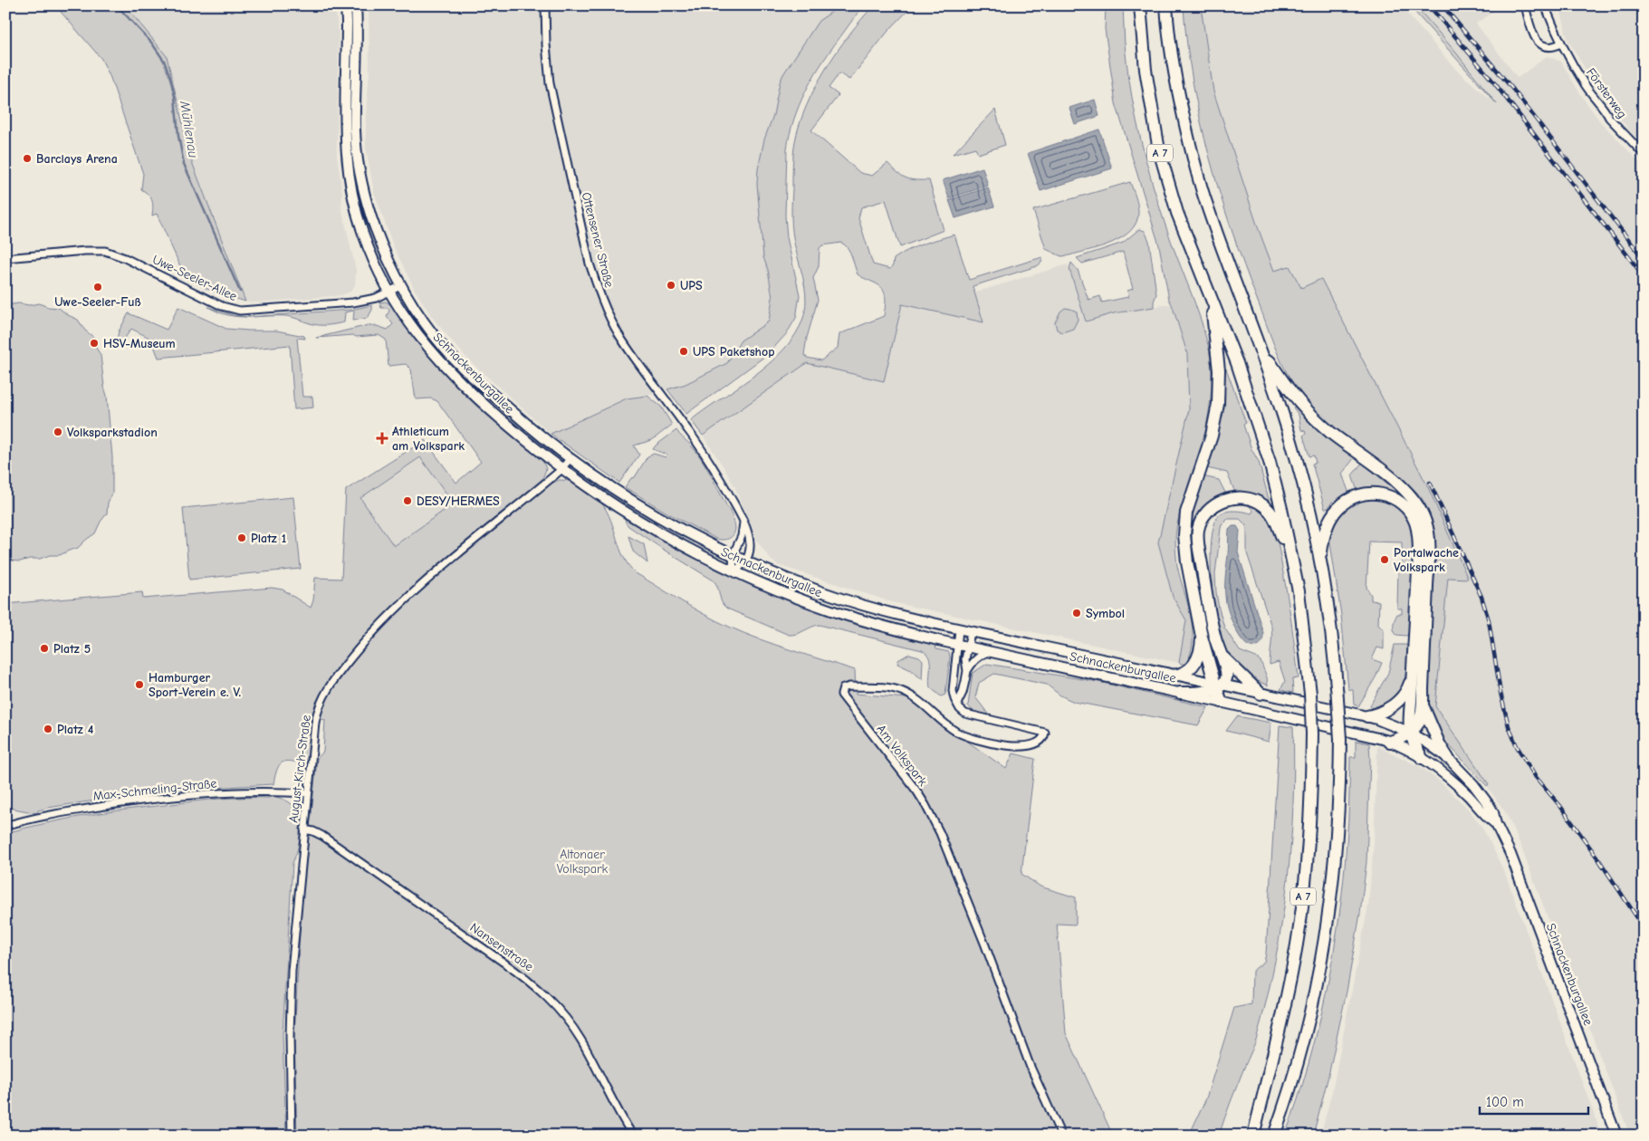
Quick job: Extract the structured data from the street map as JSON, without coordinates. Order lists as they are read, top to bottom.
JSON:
{
  "streets": {
    "highway": ["A 7"],
    "main road": ["Schnackenburgallee"],
    "street": [
      "Försterweg",
      "Ottensener Straße",
      "Uwe-Seeler-Allee",
      "Am Volkspark",
      "August-Kirch-Straße",
      "Max-Schmeling-Straße",
      "Nansenstraße"
    ]
  },
  "crossings": [
    ["Ottensener Straße", "Schnackenburgallee"],
    ["Uwe-Seeler-Allee", "Schnackenburgallee"],
    ["Schnackenburgallee", "August-Kirch-Straße"],
    ["August-Kirch-Straße", "Max-Schmeling-Straße"],
    ["August-Kirch-Straße", "Nansenstraße"]
  ],
  "water": ["Mühlenau"],
  "parks": ["Altonaer Volkspark"],
  "places": {
    "other": [
      "Barclays Arena",
      "UPS",
      "Uwe-Seeler-Fuß",
      "HSV-Museum",
      "UPS Paketshop",
      "Volksparkstadion",
      "DESY/HERMES",
      "Platz 1",
      "Portalwache Volkspark",
      "Symbol",
      "Platz 5",
      "Hamburger Sport-Verein e. V.",
      "Platz 4"
    ],
    "health": ["Athleticum am Volkspark"]
  },
  "scale_bar": "100 m"
}
